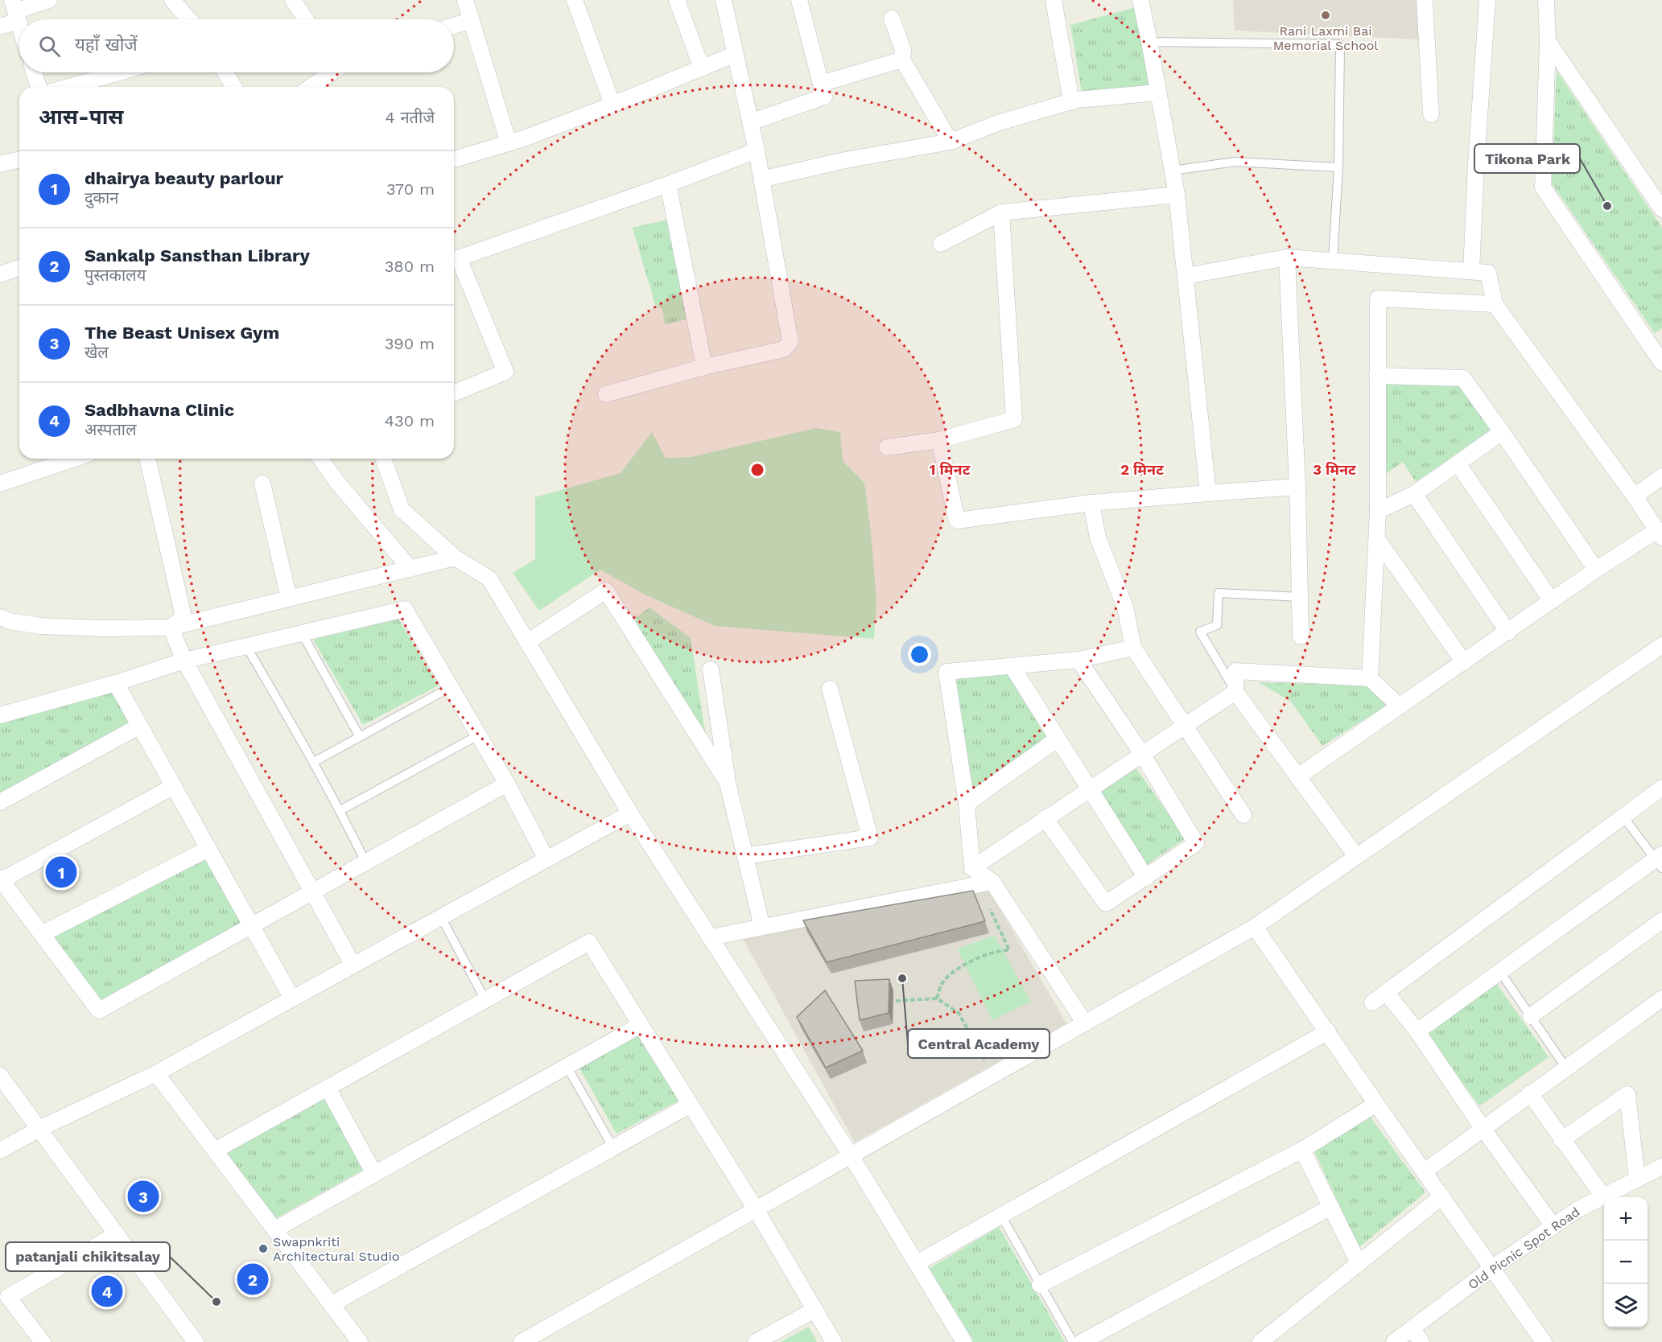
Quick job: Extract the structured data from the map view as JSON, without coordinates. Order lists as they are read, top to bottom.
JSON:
{
  "streets": {
    "street": ["Old Picnic Spot Road"]
  },
  "places": [
    "Rani Laxmi Bai Memorial School",
    "Tikona Park",
    "Central Academy",
    "Swapnkriti Architectural Studio",
    "patanjali chikitsalay"
  ],
  "page": {
    "search": "यहाँ खोजें",
    "heading": ["आस-पास", "4 नतीजे"],
    "list": [
      {
        "mark": "1",
        "name": "dhairya beauty parlour",
        "note": "दुकान",
        "value": "370 m"
      },
      {
        "mark": "2",
        "name": "Sankalp Sansthan Library",
        "note": "पुस्तकालय",
        "value": "380 m"
      },
      {
        "mark": "3",
        "name": "The Beast Unisex Gym",
        "note": "खेल",
        "value": "390 m"
      },
      {
        "mark": "4",
        "name": "Sadbhavna Clinic",
        "note": "अस्पताल",
        "value": "430 m"
      }
    ],
    "pins": [
      "1",
      "3",
      "2",
      "4"
    ],
    "map_buttons": ["+", "−"]
  },
  "rings": ["1 मिनट", "2 मिनट", "3 मिनट"]
}
